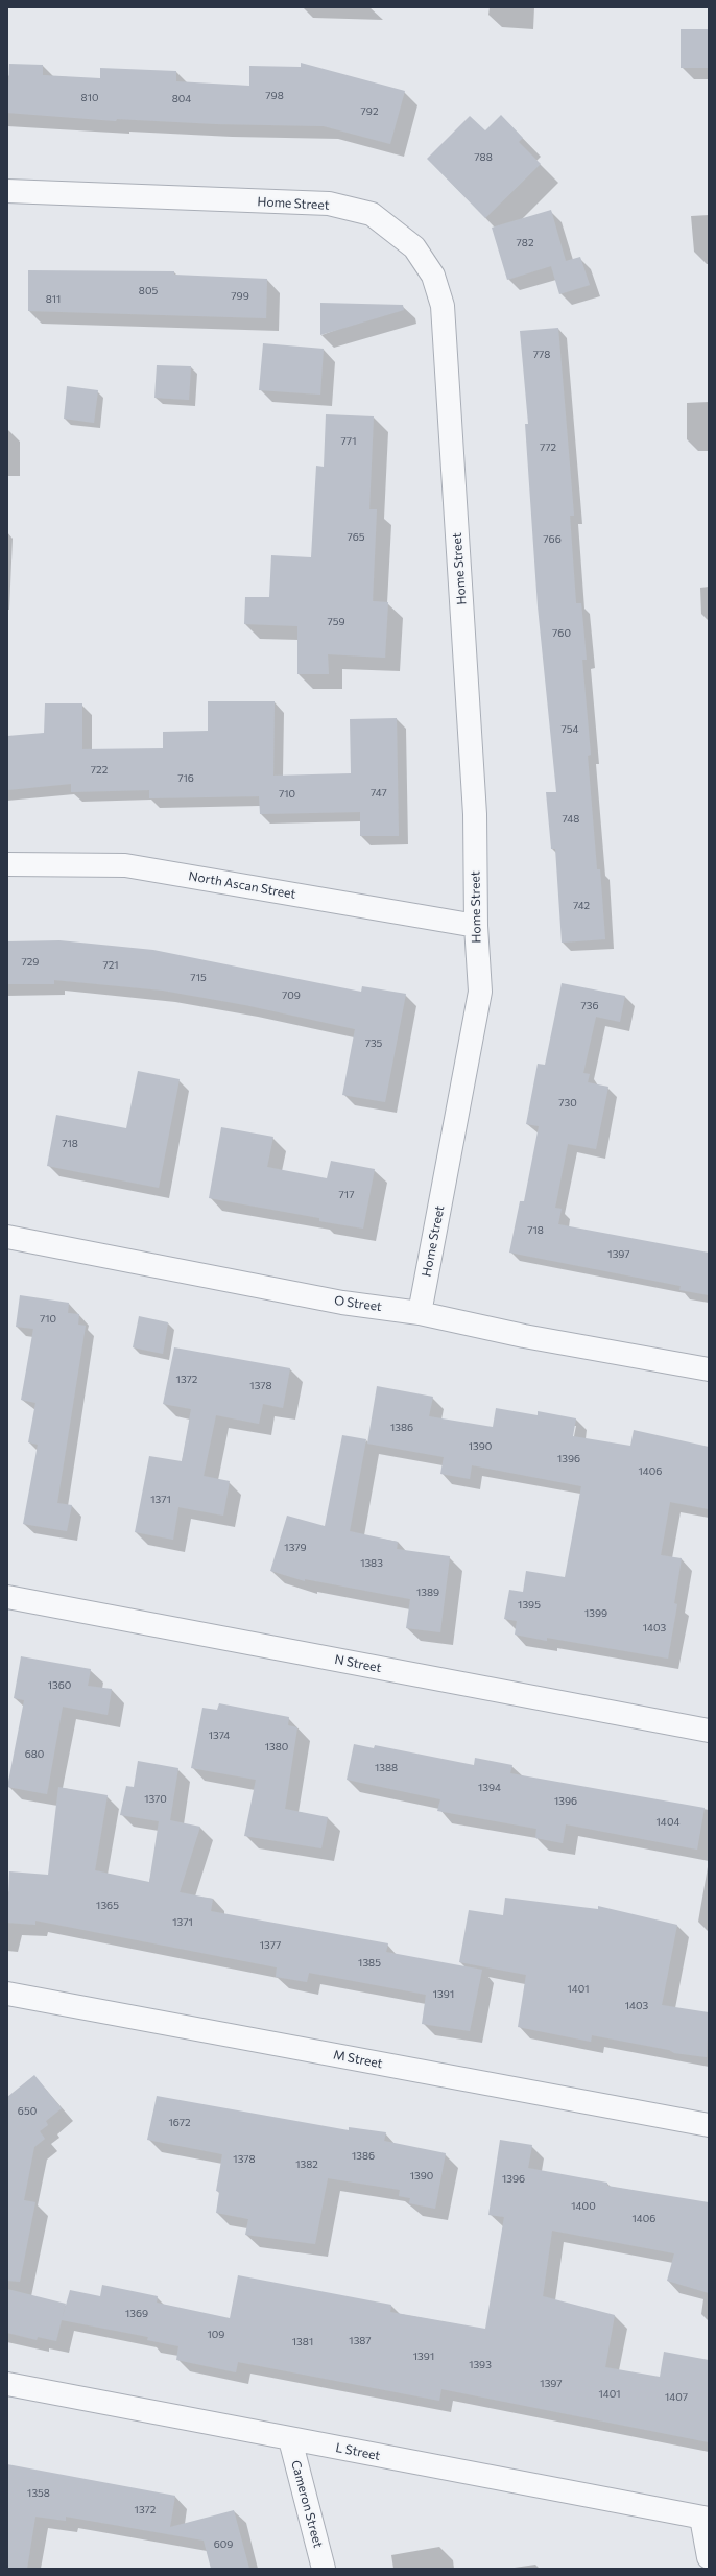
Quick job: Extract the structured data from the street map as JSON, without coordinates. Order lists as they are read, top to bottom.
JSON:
{
  "streets": {
    "street": [
      "Home Street",
      "North Ascan Street",
      "O Street",
      "N Street",
      "M Street",
      "L Street",
      "Cameron Street"
    ]
  },
  "crossings": [
    ["Home Street", "North Ascan Street"],
    ["Home Street", "O Street"],
    ["L Street", "Cameron Street"]
  ],
  "house_numbers": [
    "798",
    "810",
    "804",
    "792",
    "788",
    "782",
    "805",
    "799",
    "811",
    "778",
    "771",
    "772",
    "765",
    "766",
    "759",
    "760",
    "754",
    "722",
    "716",
    "747",
    "710",
    "748",
    "742",
    "729",
    "721",
    "715",
    "709",
    "736",
    "735",
    "730",
    "718",
    "717",
    "718",
    "1397",
    "710",
    "1372",
    "1378",
    "1386",
    "1390",
    "1396",
    "1406",
    "1371",
    "1379",
    "1383",
    "1389",
    "1395",
    "1399",
    "1403",
    "1360",
    "1374",
    "1380",
    "680",
    "1388",
    "1394",
    "1370",
    "1396",
    "1404",
    "1365",
    "1371",
    "1377",
    "1385",
    "1401",
    "1391",
    "1403",
    "650",
    "1672",
    "1386",
    "1378",
    "1382",
    "1390",
    "1396",
    "1400",
    "1406",
    "1369",
    "109",
    "1387",
    "1381",
    "1391",
    "1393",
    "1397",
    "1401",
    "1407",
    "1358",
    "1372",
    "609"
  ]
}
